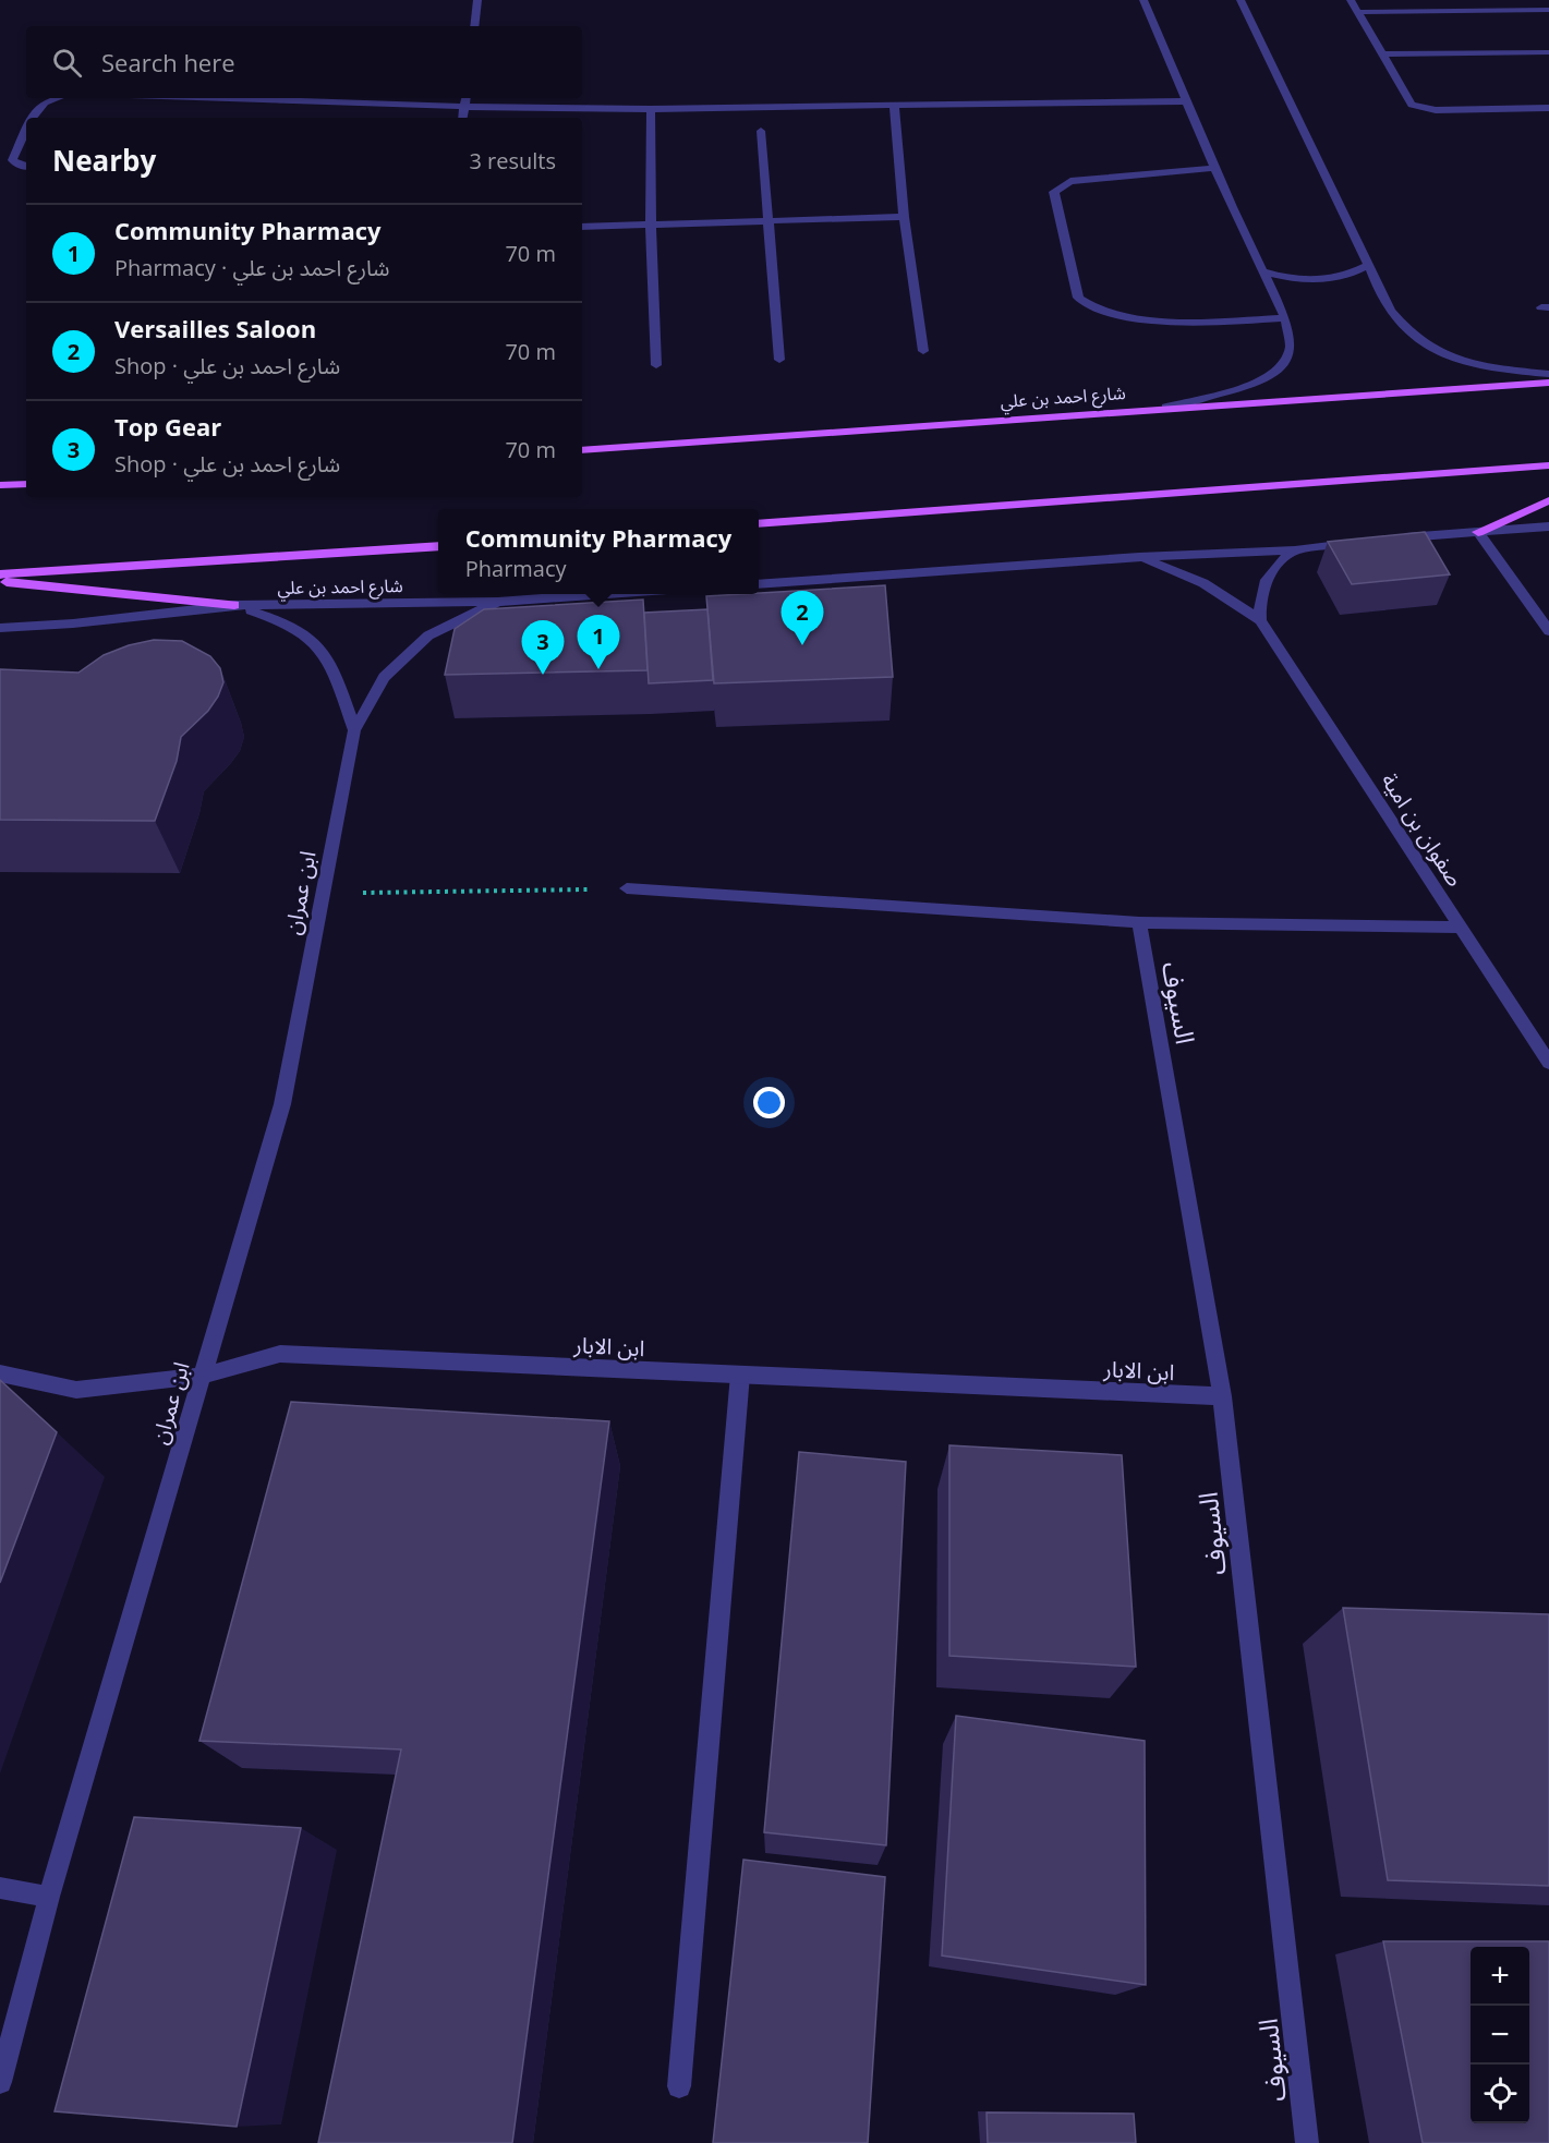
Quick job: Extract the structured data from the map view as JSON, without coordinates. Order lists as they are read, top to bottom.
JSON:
{
  "streets": {
    "main road": ["شارع احمد بن علي"],
    "street": [
      "صفوان بن امية",
      "ابن عمران",
      "السيوف",
      "ابن الابار"
    ]
  },
  "crossings": [
    ["شارع احمد بن علي", "ابن عمران"],
    ["ابن عمران", "ابن الابار"],
    ["السيوف", "ابن الابار"]
  ],
  "page": {
    "search": "Search here",
    "heading": ["Nearby", "3 results"],
    "list": [
      {
        "mark": "1",
        "name": "Community Pharmacy",
        "note": "Pharmacy · شارع احمد بن علي",
        "value": "70 m"
      },
      {
        "mark": "2",
        "name": "Versailles Saloon",
        "note": "Shop · شارع احمد بن علي",
        "value": "70 m"
      },
      {
        "mark": "3",
        "name": "Top Gear",
        "note": "Shop · شارع احمد بن علي",
        "value": "70 m"
      }
    ],
    "popup": ["Community Pharmacy", "Pharmacy"],
    "pins": ["2", "1", "3"],
    "map_buttons": ["+", "−"]
  }
}
